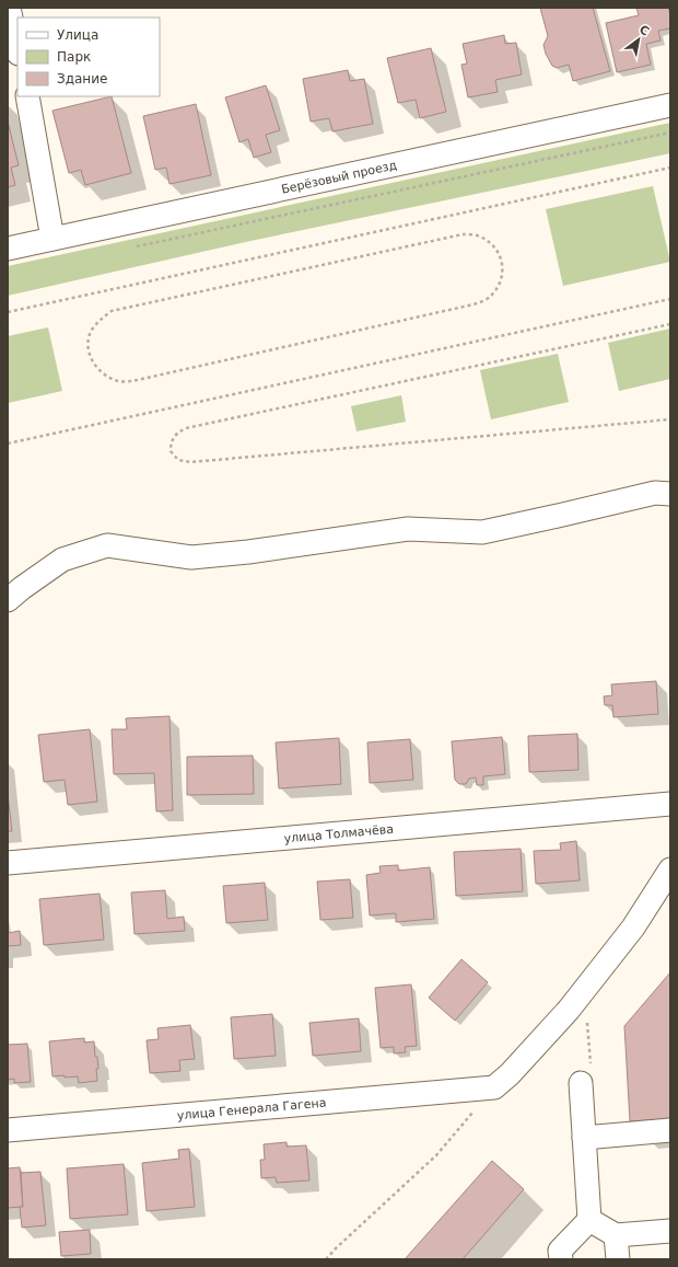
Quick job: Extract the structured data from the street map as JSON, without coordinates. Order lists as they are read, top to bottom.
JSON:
{
  "streets": {
    "street": ["Берёзовый проезд", "улица Толмачёва", "улица Генерала Гагена"]
  },
  "legend": ["Улица", "Парк", "Здание"],
  "north": "top right"
}
